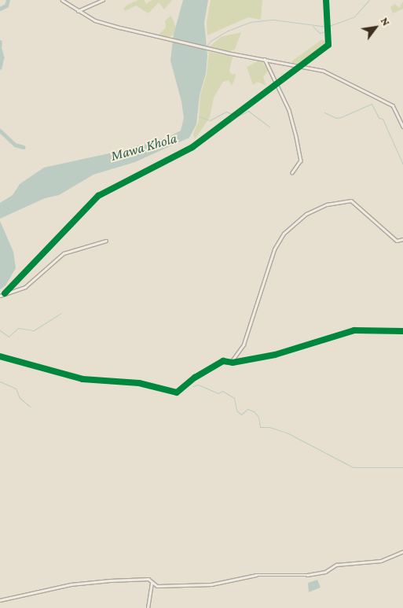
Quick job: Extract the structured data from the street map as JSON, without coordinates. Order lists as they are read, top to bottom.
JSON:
{
  "water": ["Mawa Khola"],
  "north": "top right"
}
